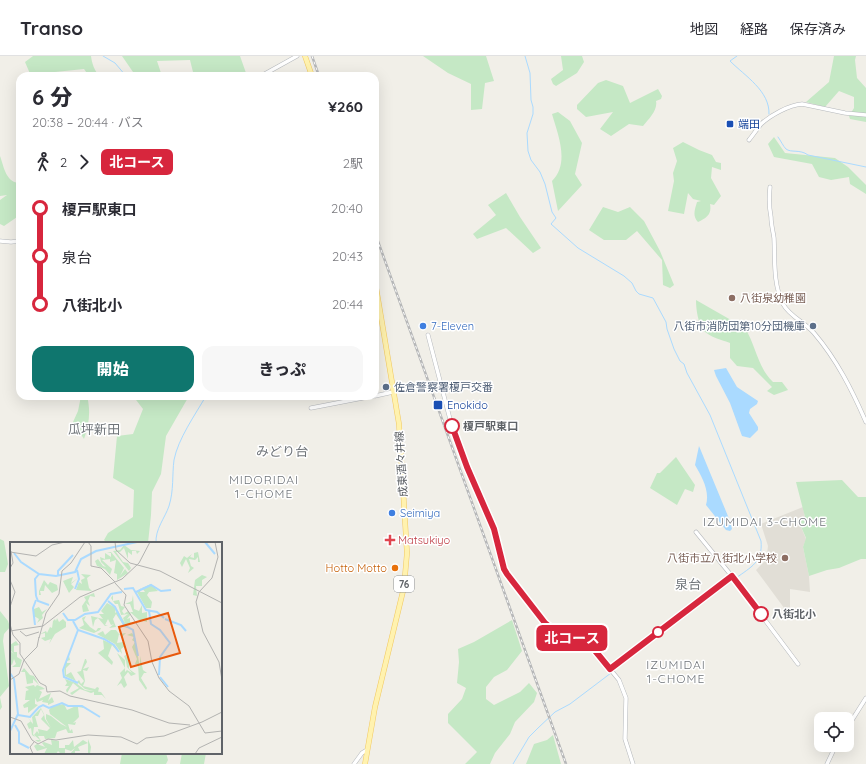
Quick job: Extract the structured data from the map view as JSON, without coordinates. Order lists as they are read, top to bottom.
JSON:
{
  "streets": {
    "main road": ["成東酒々井線", "76"]
  },
  "districts": [
    "瓜坪新田",
    "みどり台",
    "MIDORIDAI 1-CHOME",
    "IZUMIDAI 3-CHOME",
    "泉台",
    "IZUMIDAI 1-CHOME"
  ],
  "places": {
    "transit": ["端田", "Enokido"],
    "other": [
      "八街泉幼稚園",
      "7-Eleven",
      "八街市消防団第10分団機庫",
      "佐倉警察署榎戸交番",
      "榎戸駅東口",
      "Seimiya",
      "八街市立八街北小学校",
      "Hotto Motto",
      "八街北小"
    ],
    "health": ["Matsukiyo"]
  },
  "lines": ["bus line 北コース"],
  "page": {
    "header": "Transo",
    "nav": ["地図", "経路", "保存済み"],
    "on_map": "北コース",
    "heading": ["6 分", "20:38 – 20:44 · バス", "¥260"],
    "legs": ["2", "北コース", "2駅"],
    "list": [
      {
        "name": "榎戸駅東口",
        "value": "20:40"
      },
      {
        "name": "泉台",
        "value": "20:43"
      },
      {
        "name": "八街北小",
        "value": "20:44"
      }
    ],
    "buttons": ["開始", "きっぷ"]
  }
}
